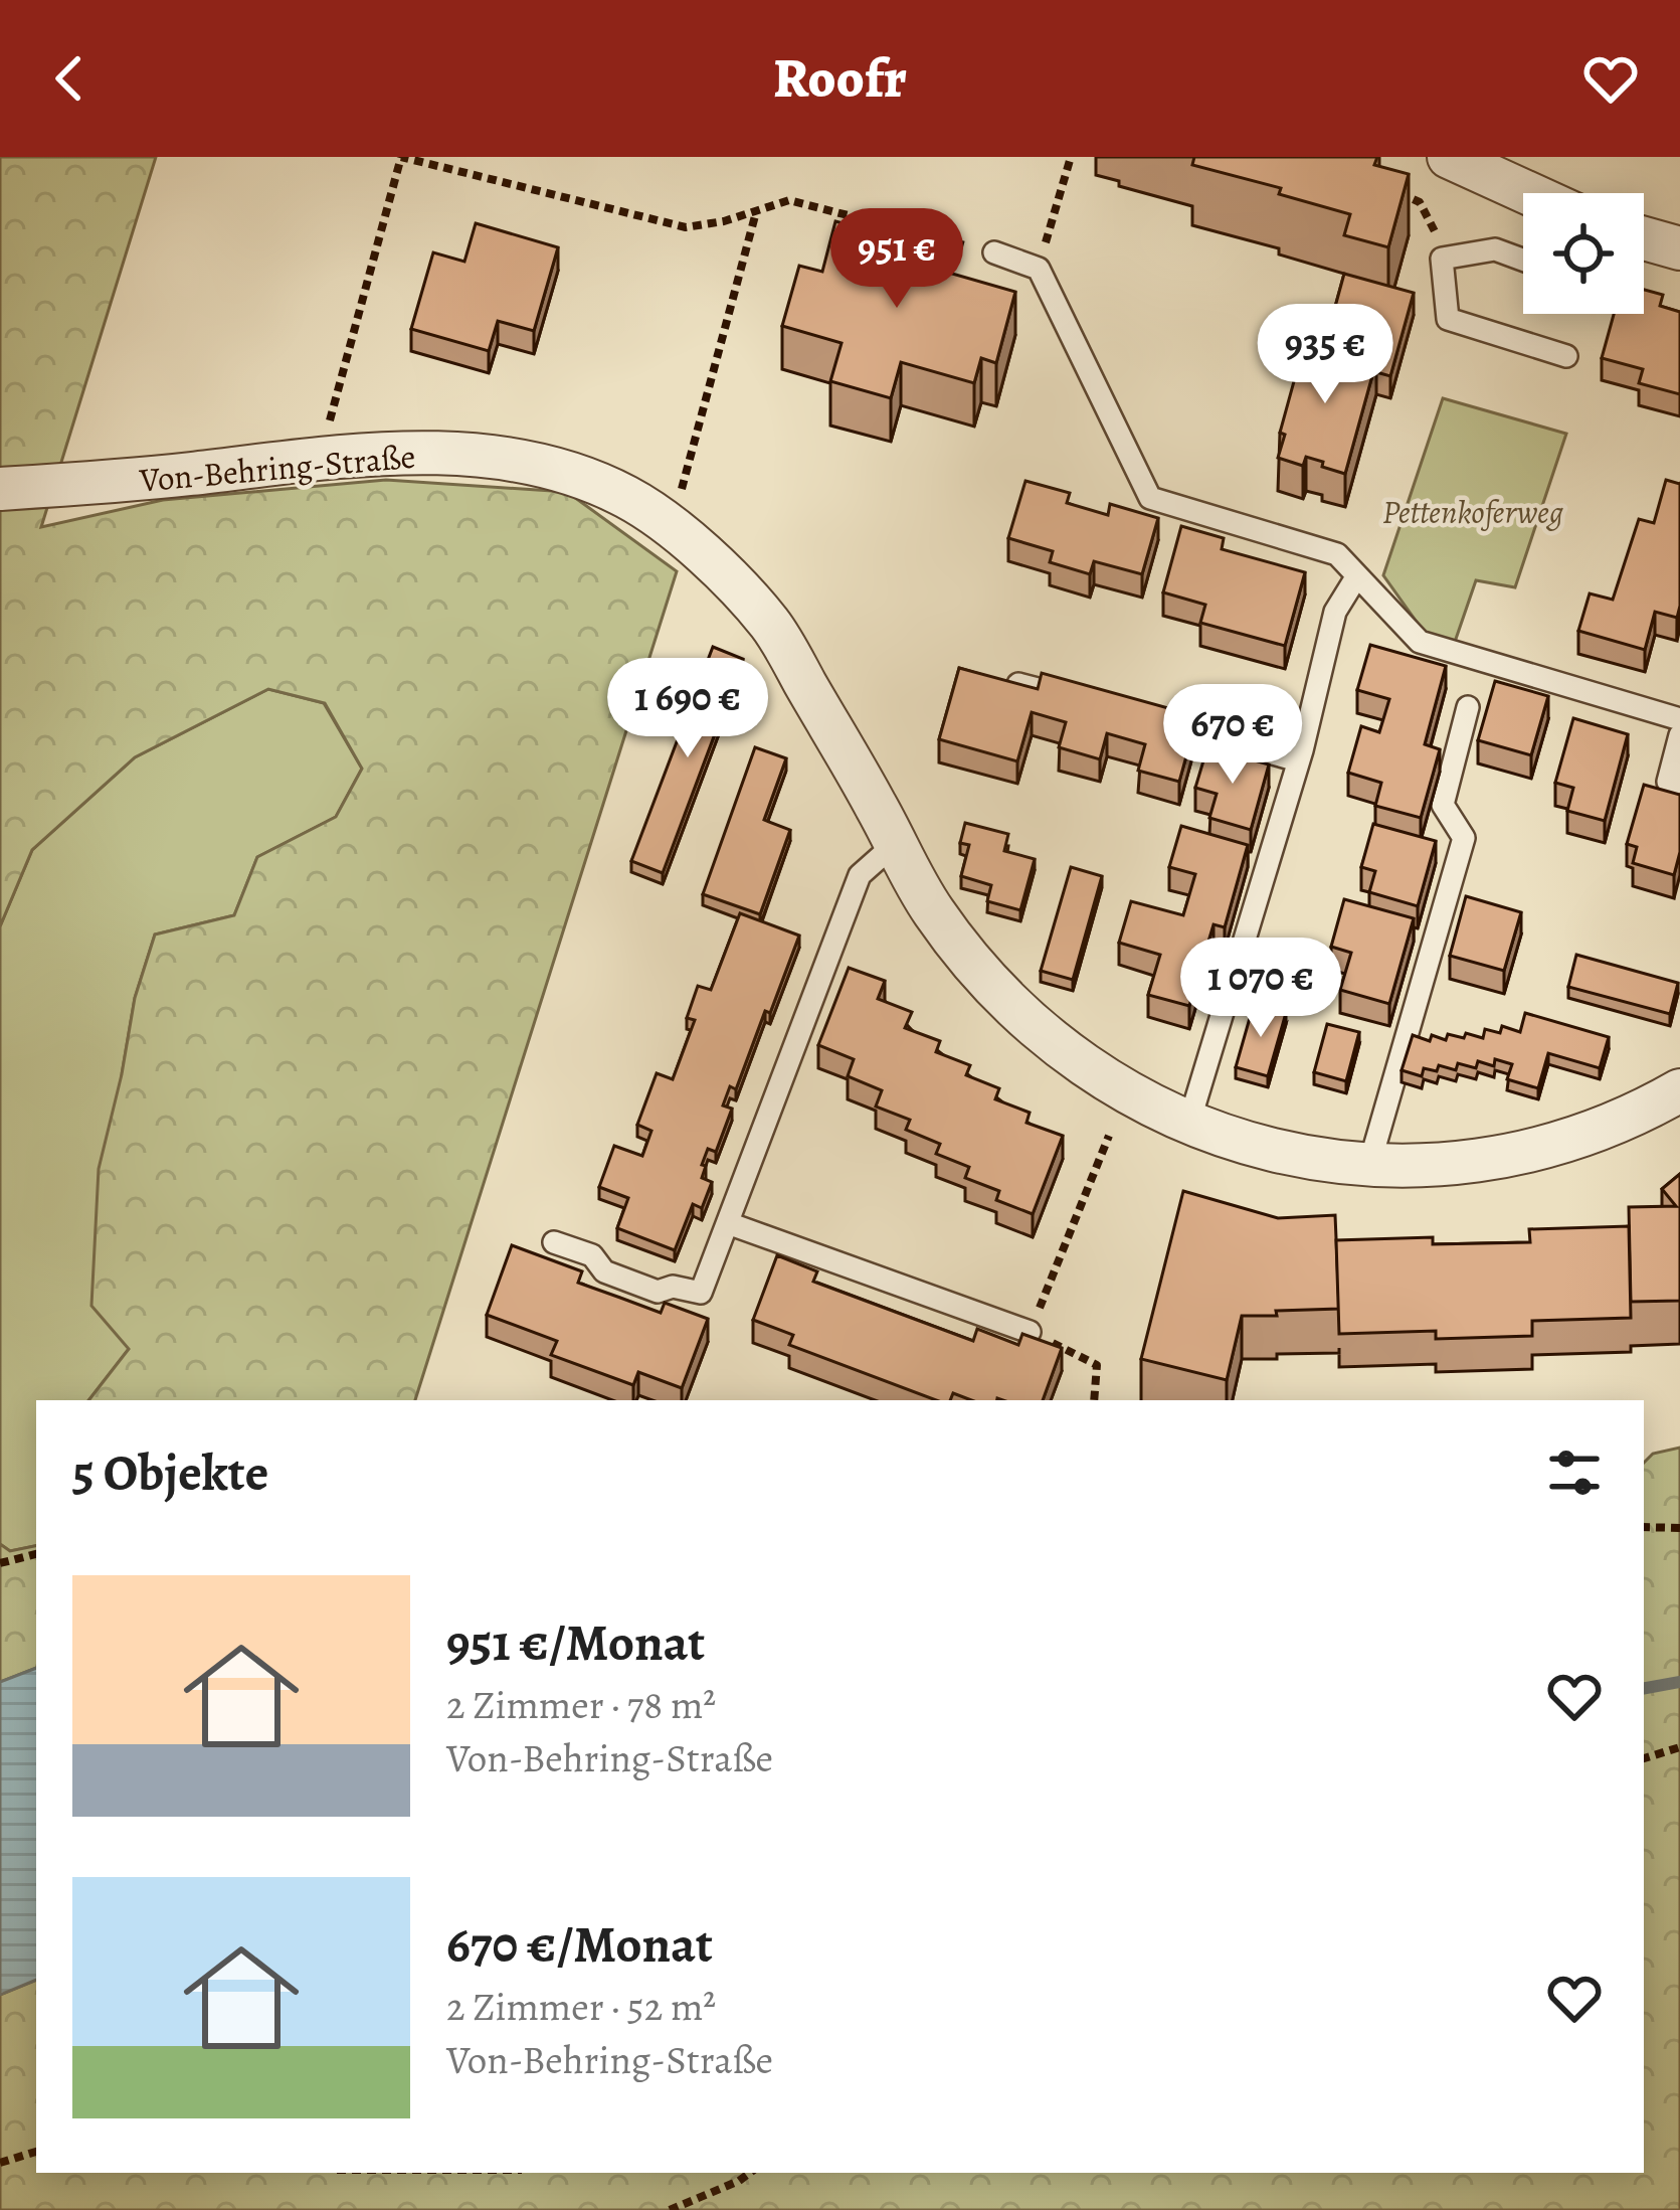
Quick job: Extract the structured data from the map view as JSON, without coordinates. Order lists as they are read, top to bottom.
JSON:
{
  "streets": {
    "street": ["Von-Behring-Straße"]
  },
  "parks": ["Pettenkoferweg"],
  "page": {
    "header": "Roofr",
    "price": [
      "951 €",
      "935 €",
      "1 690 €",
      "670 €",
      "1 070 €"
    ],
    "heading": "5 Objekte",
    "list": [
      {
        "name": "951 €/Monat",
        "note": "2 Zimmer · 78 m² · Von-Behring-Straße"
      },
      {
        "name": "670 €/Monat",
        "note": "2 Zimmer · 52 m² · Von-Behring-Straße"
      }
    ]
  }
}
